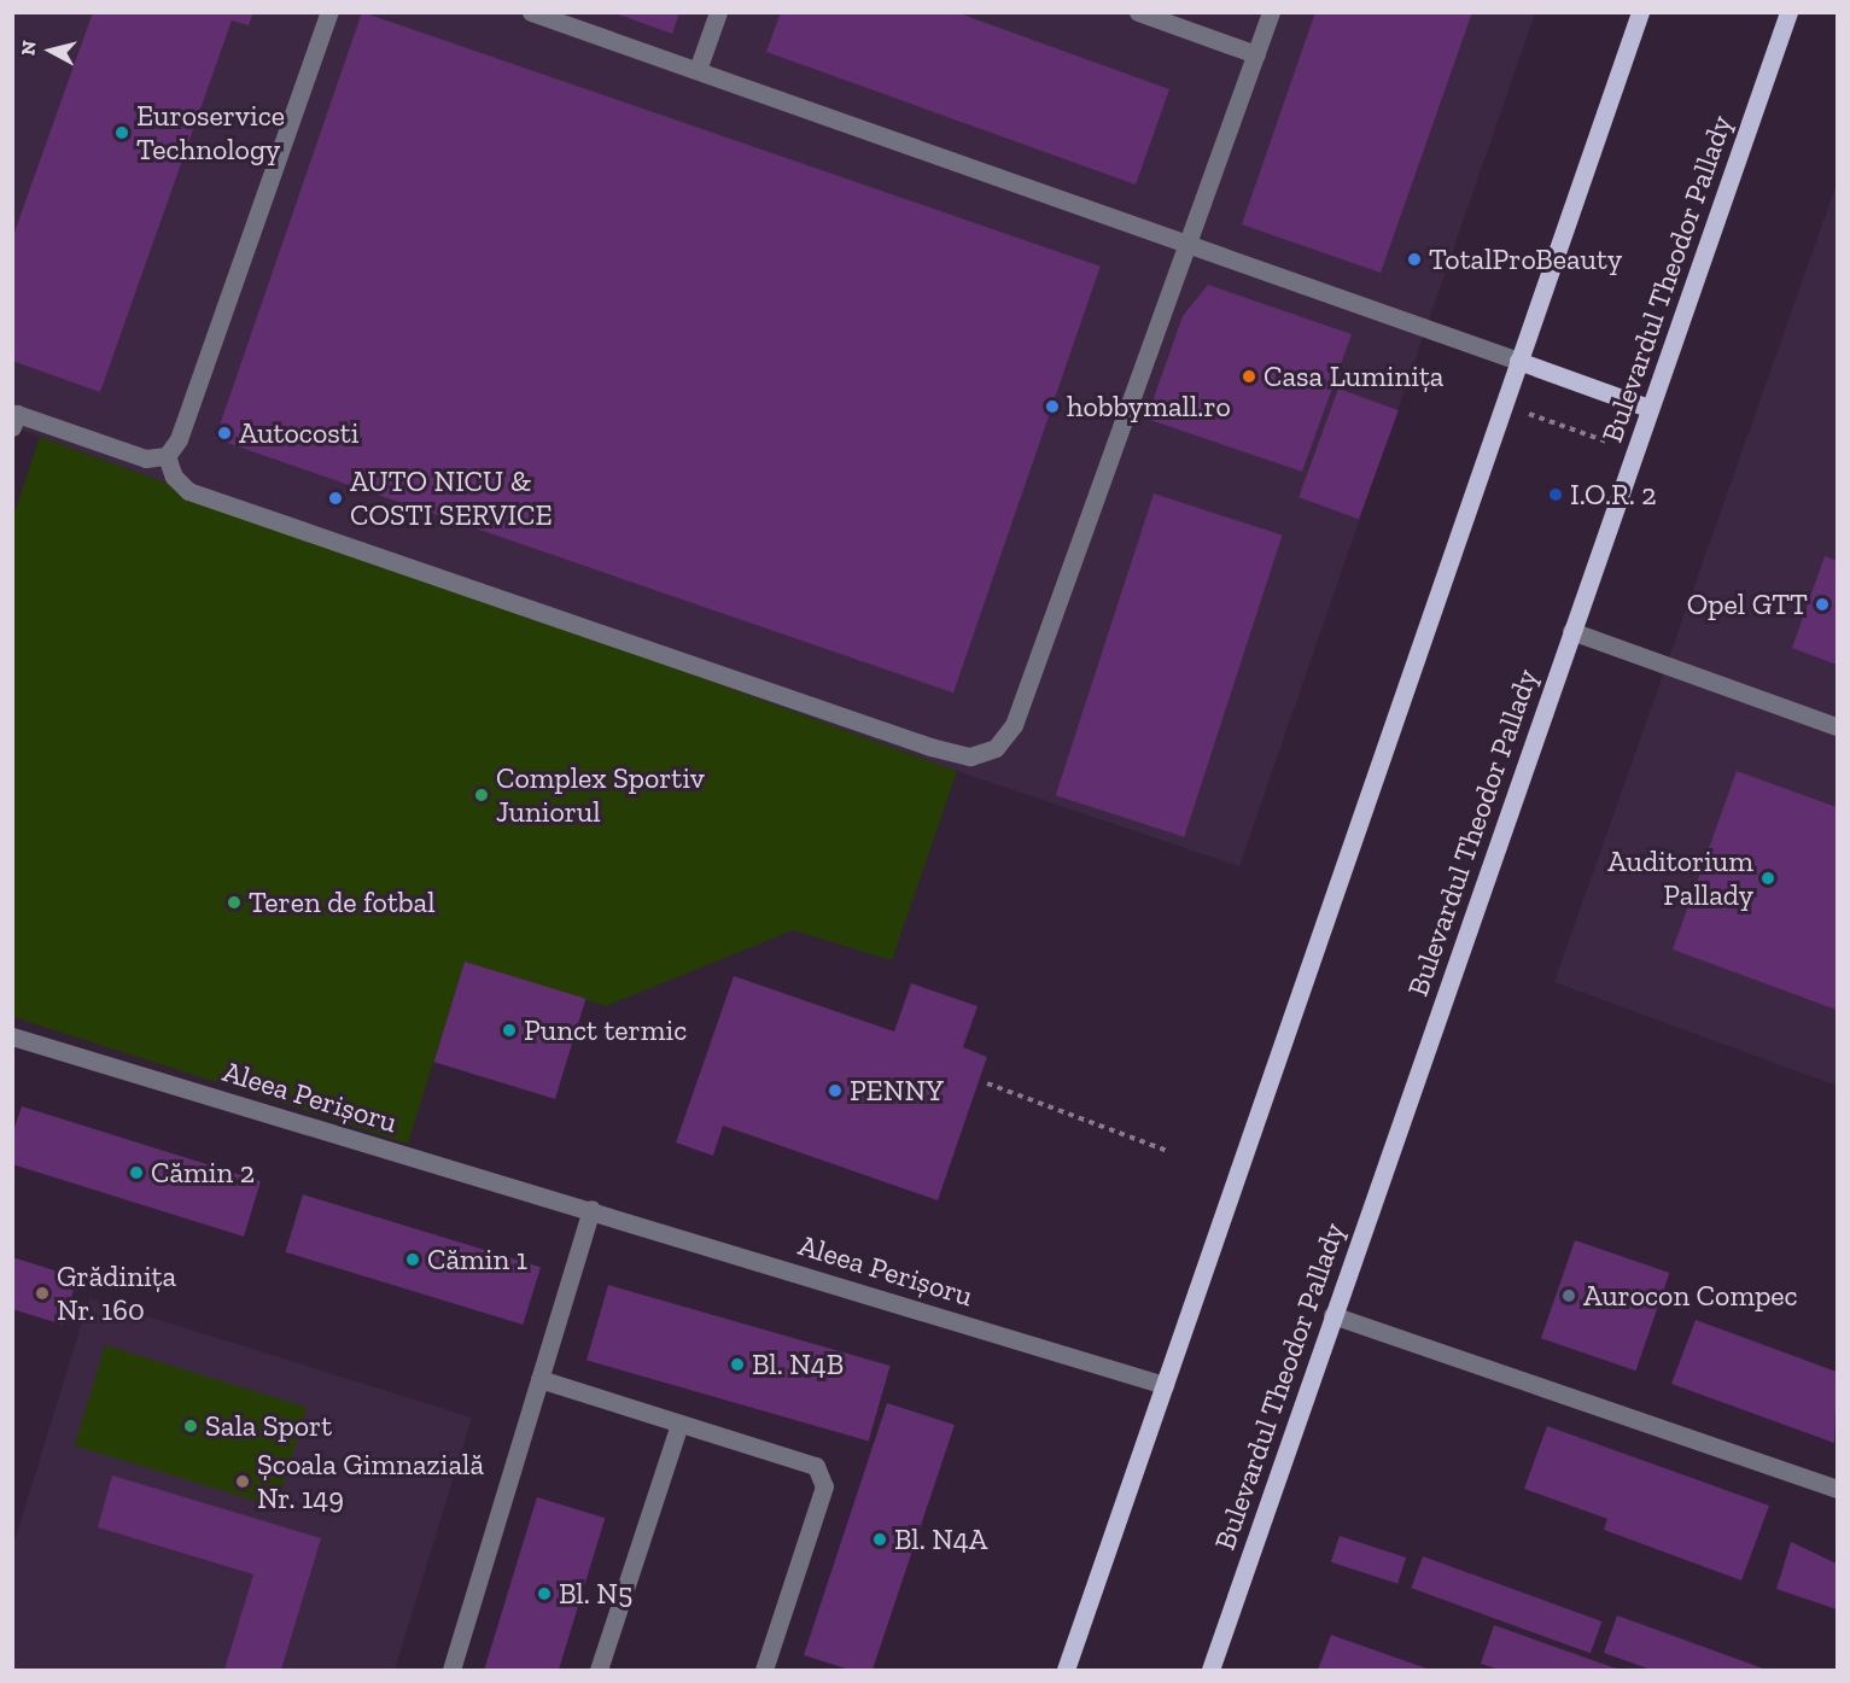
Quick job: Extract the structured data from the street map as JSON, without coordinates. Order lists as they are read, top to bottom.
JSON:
{
  "streets": {
    "main road": ["Bulevardul Theodor Pallady"],
    "street": ["Aleea Perișoru"]
  },
  "places": [
    "Euroservice Technology",
    "TotalProBeauty",
    "Casa Luminița",
    "hobbymall.ro",
    "Autocosti",
    "I.O.R. 2",
    "AUTO NICU & COSTI SERVICE",
    "Opel GTT",
    "Complex Sportiv Juniorul",
    "Auditorium Pallady",
    "Teren de fotbal",
    "Punct termic",
    "PENNY",
    "Cămin 2",
    "Cămin 1",
    "Grădinița Nr. 160",
    "Aurocon Compec",
    "Bl. N4B",
    "Sala Sport",
    "Școala Gimnazială Nr. 149",
    "Bl. N4A",
    "Bl. N5"
  ],
  "north": "left"
}
